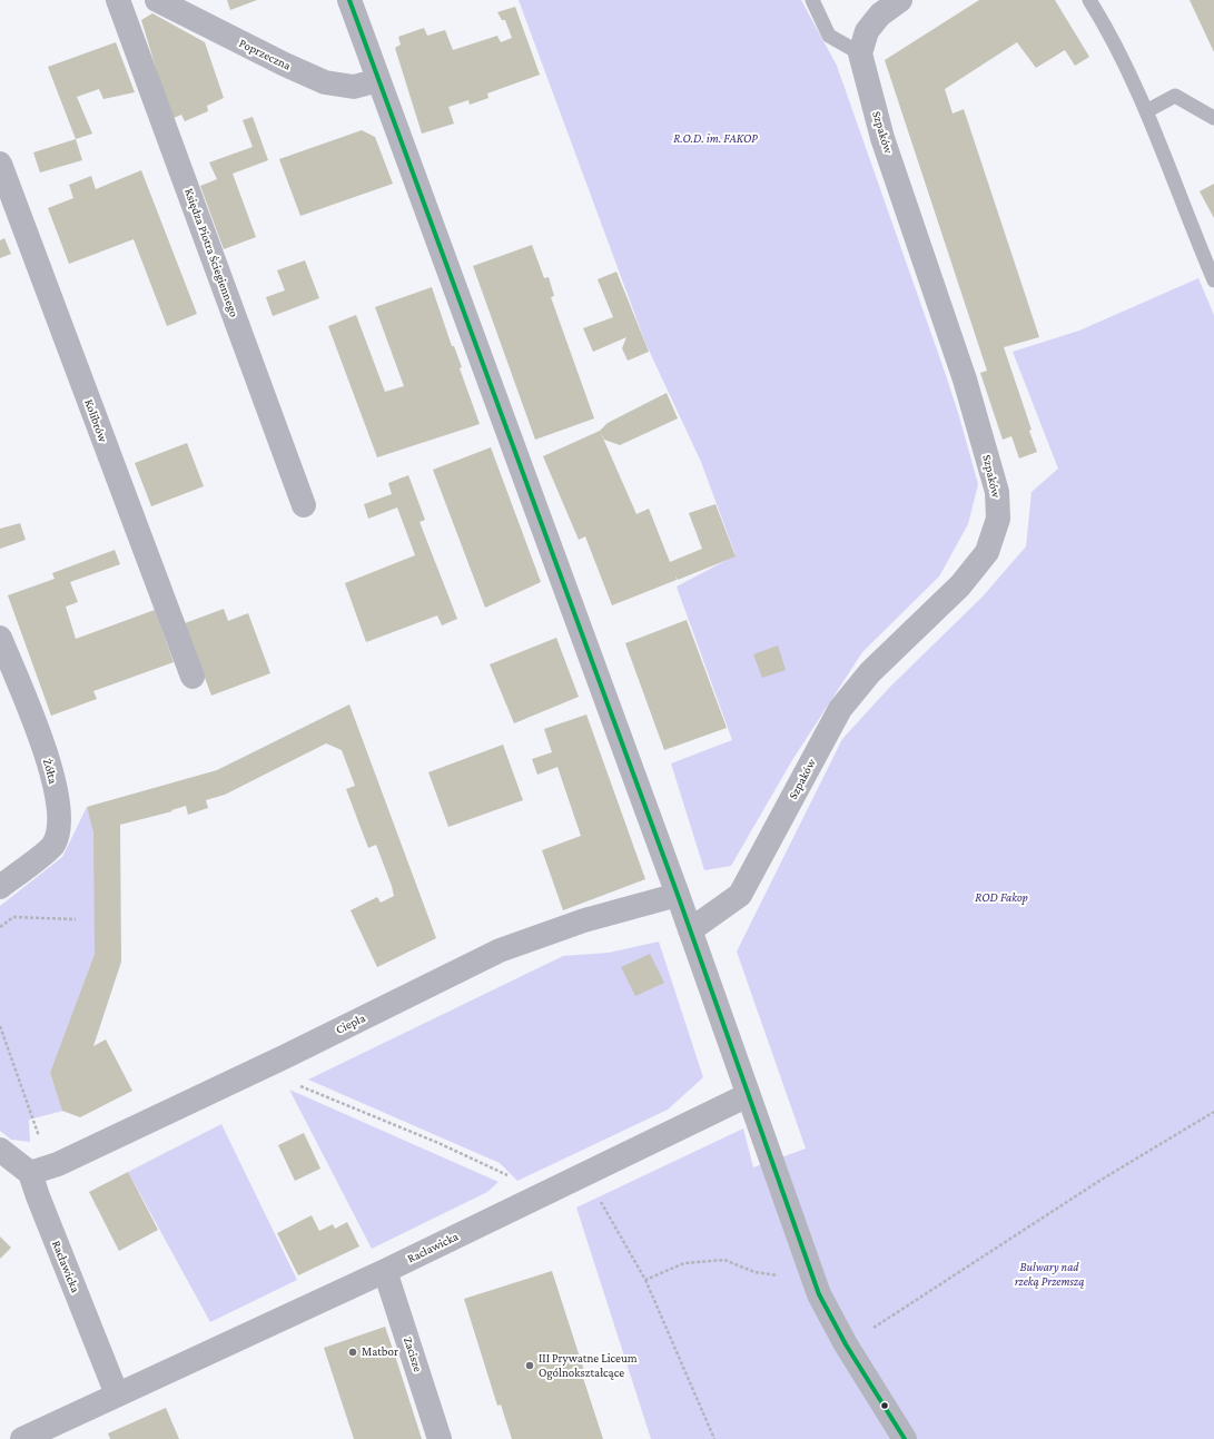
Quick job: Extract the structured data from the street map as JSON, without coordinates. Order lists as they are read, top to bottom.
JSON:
{
  "streets": {
    "street": [
      "Poprzeczna",
      "Szpaków",
      "Księdza Piotra Ściegiennego",
      "Kolibrów",
      "Żółta",
      "Ciepła",
      "Racławicka",
      "Zacisze"
    ]
  },
  "crossings": [
    ["Ciepła", "Racławicka"],
    ["Racławicka", "Zacisze"]
  ],
  "parks": ["R.O.D. im. FAKOP", "ROD Fakop", "Bulwary nad rzeką Przemszą"],
  "places": ["Matbor", "III Prywatne Liceum Ogólnokształcące"]
}
